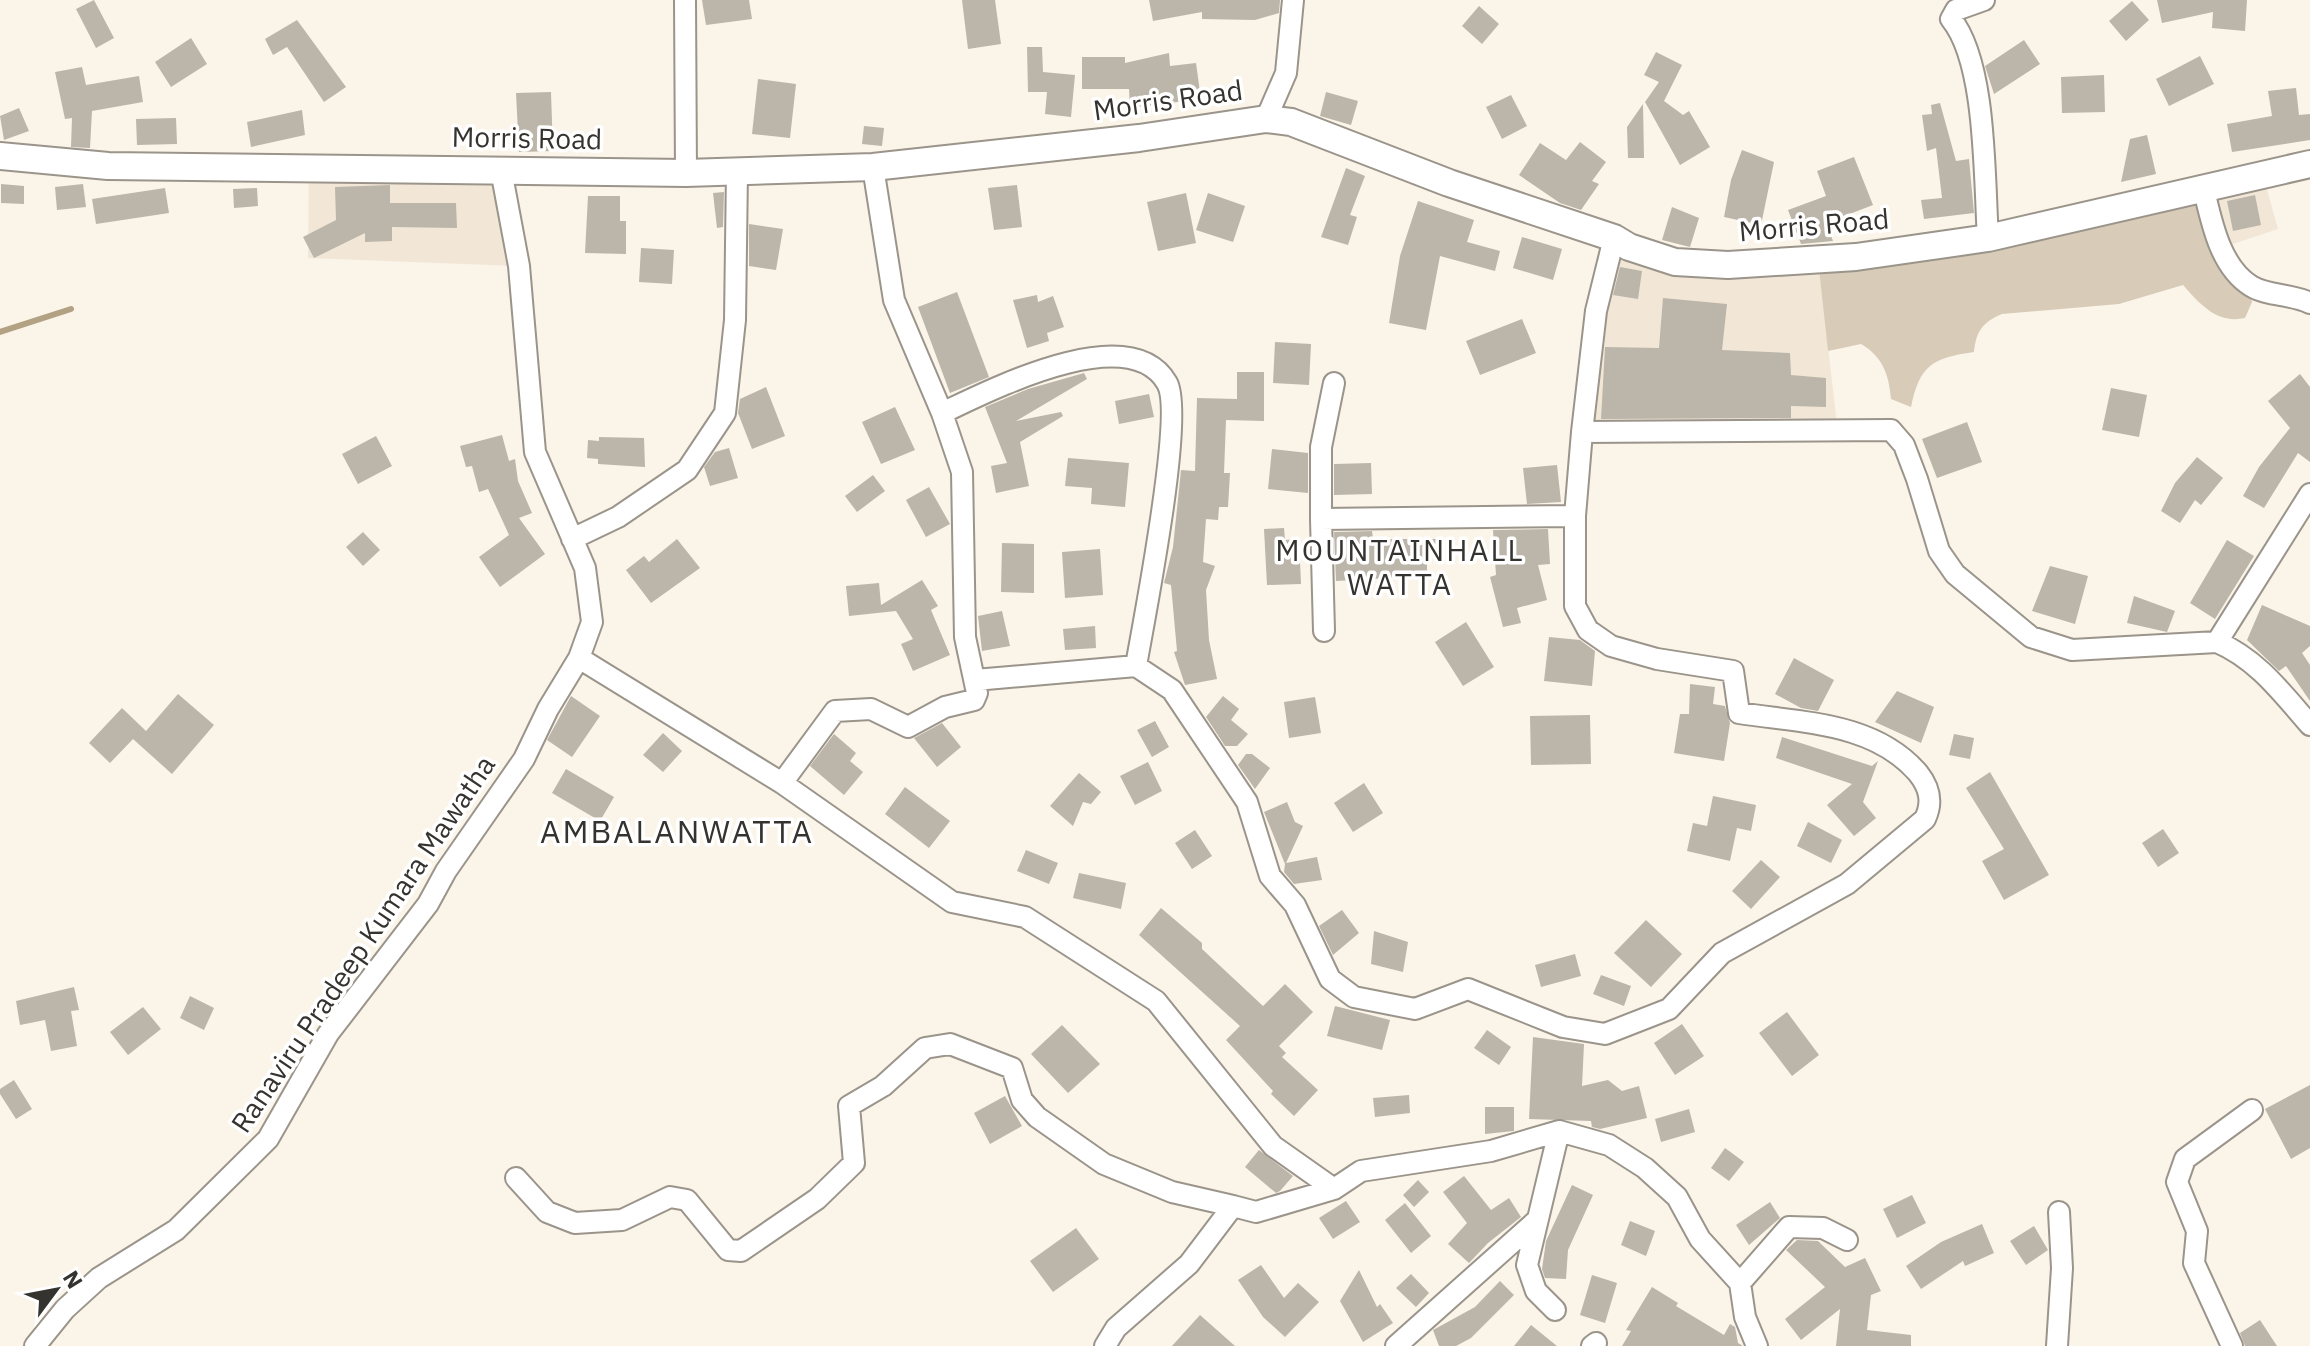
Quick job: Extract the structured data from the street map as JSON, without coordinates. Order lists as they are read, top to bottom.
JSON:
{
  "streets": {
    "main road": ["Morris Road"],
    "street": ["Ranaviru Pradeep Kumara Mawatha"]
  },
  "crossings": [
    ["Morris Road", "Ranaviru Pradeep Kumara Mawatha"]
  ],
  "districts": ["MOUNTAINHALL WATTA", "AMBALANWATTA"],
  "north": "top right"
}
